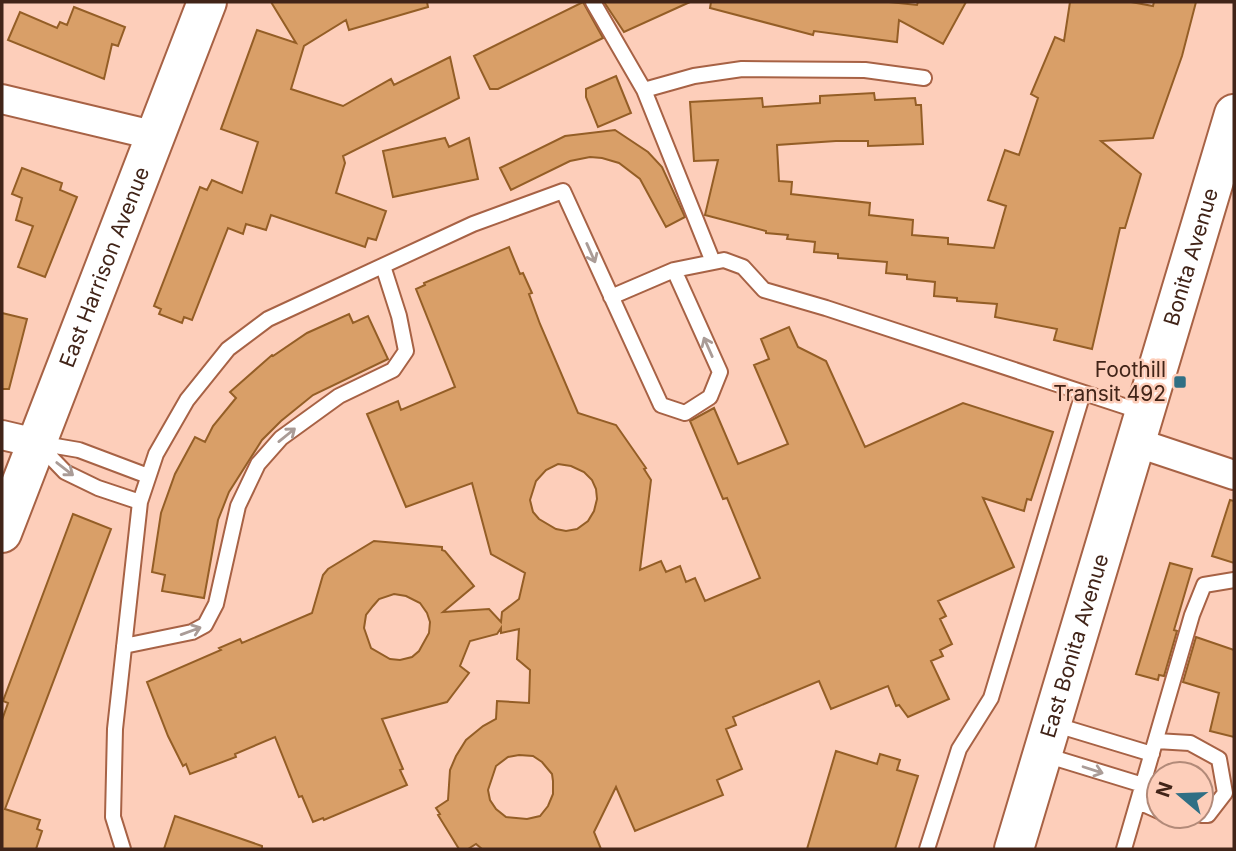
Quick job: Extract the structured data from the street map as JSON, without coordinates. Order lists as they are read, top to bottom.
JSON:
{
  "streets": {
    "main road": ["Bonita Avenue", "East Harrison Avenue", "East Bonita Avenue"]
  },
  "crossings": [
    ["Bonita Avenue", "East Bonita Avenue"]
  ],
  "places": {
    "transit": ["Foothill Transit 492"]
  },
  "north": "left"
}
